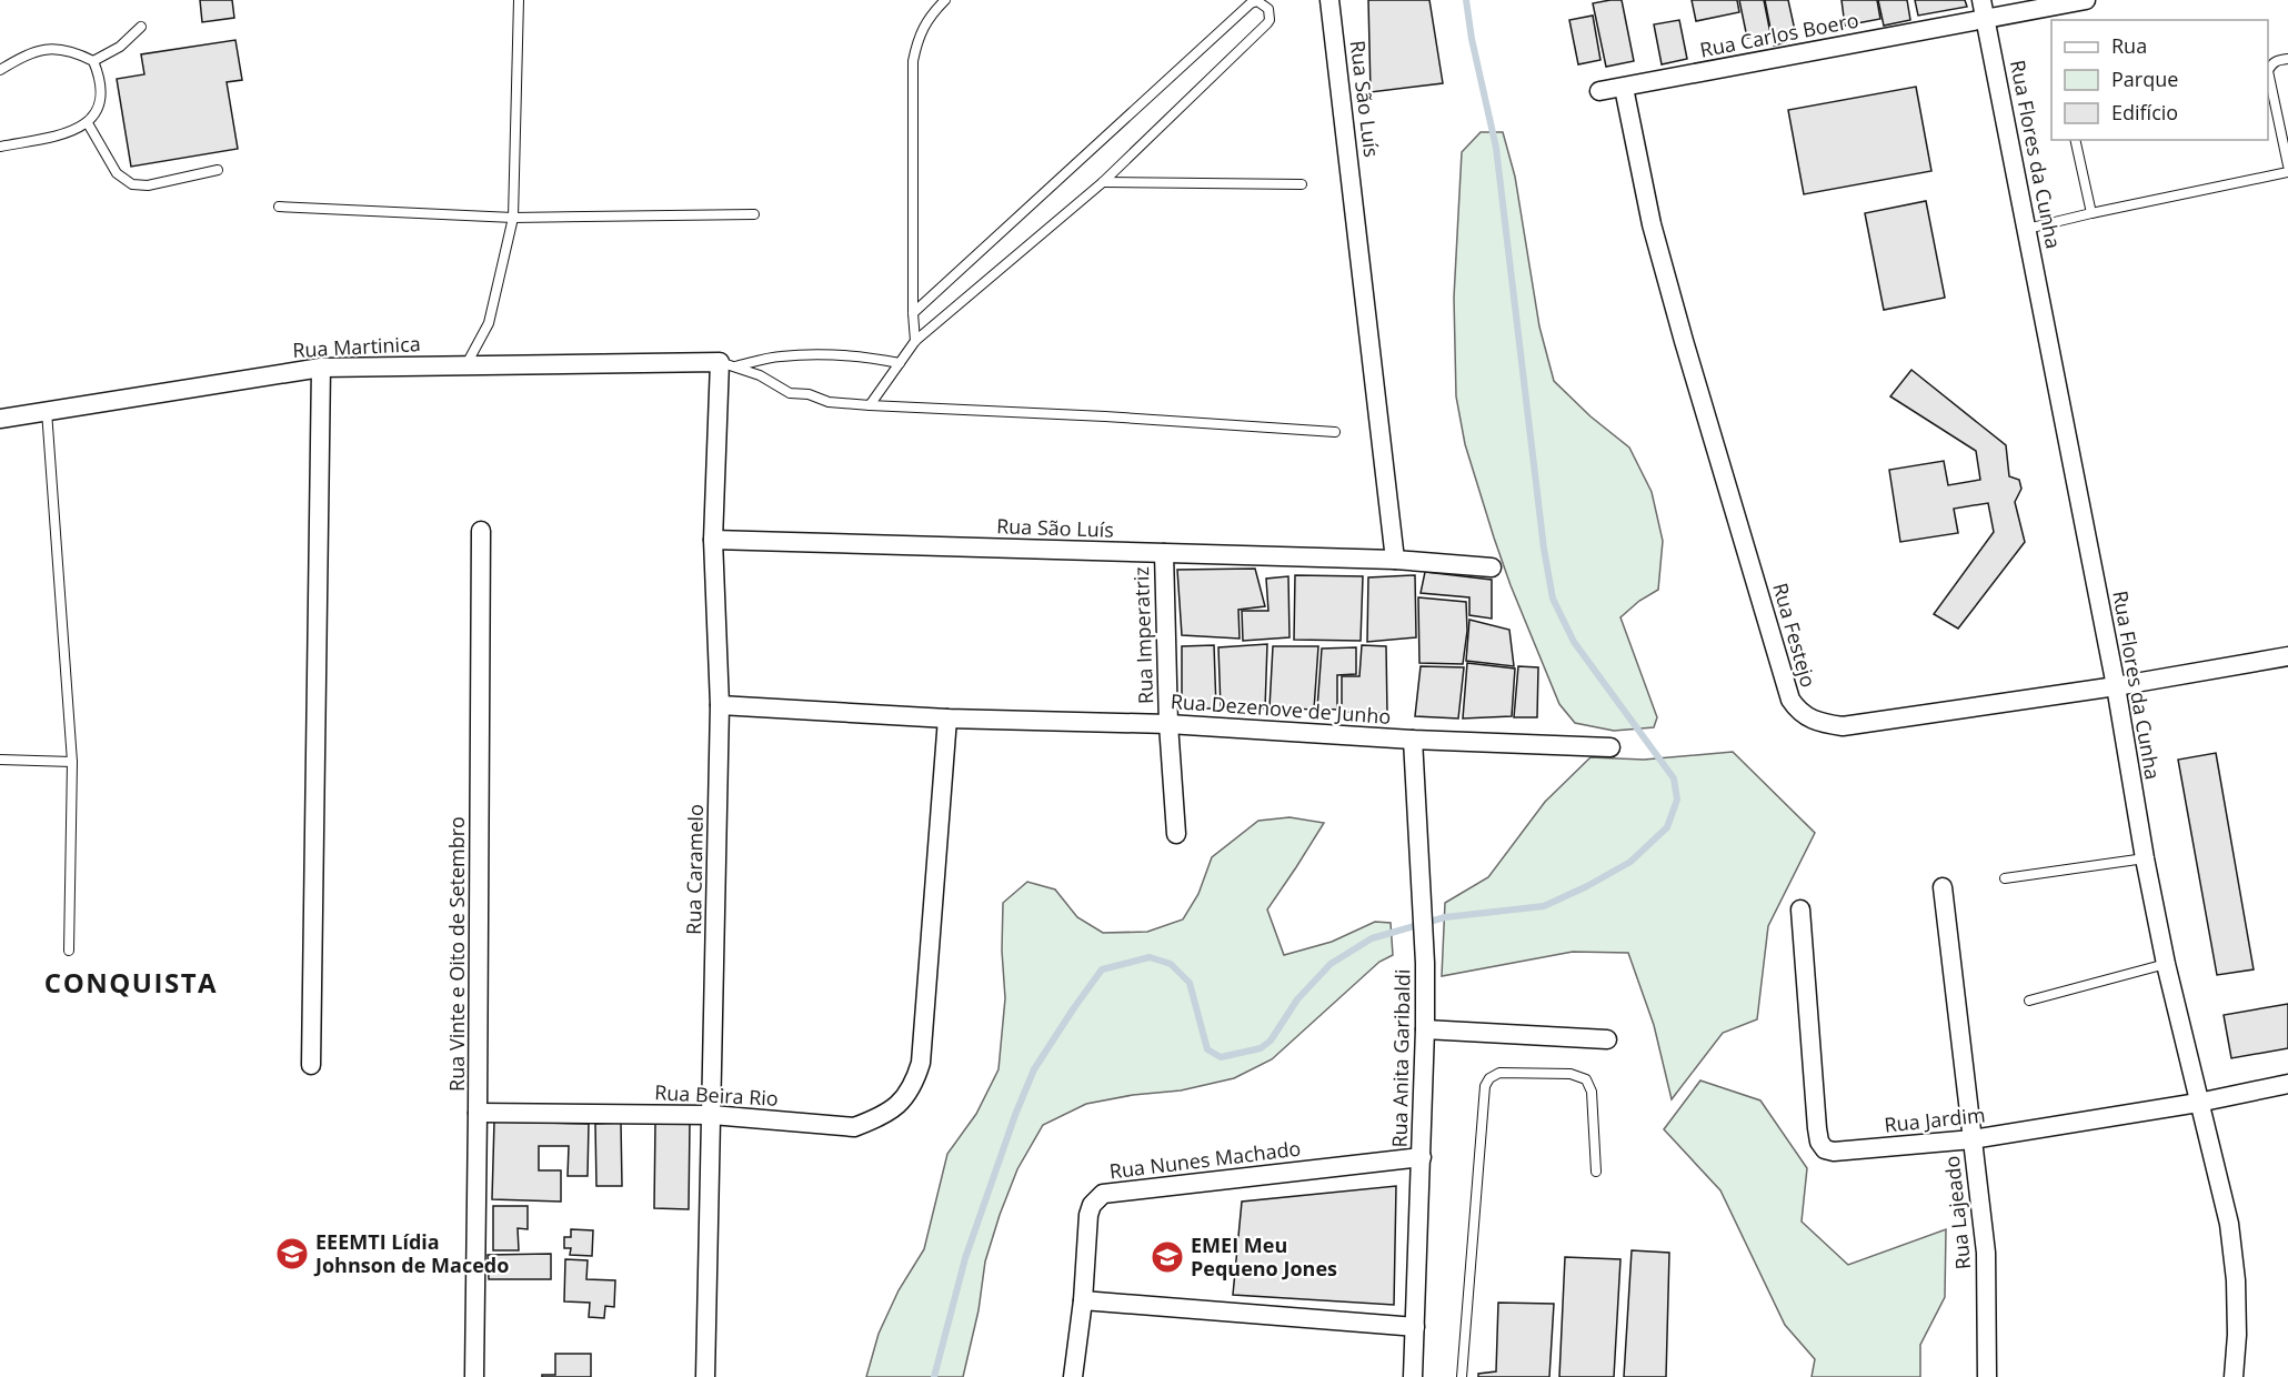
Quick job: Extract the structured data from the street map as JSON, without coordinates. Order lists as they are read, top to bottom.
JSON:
{
  "streets": {
    "street": [
      "Rua Carlos Boero",
      "Rua São Luís",
      "Rua Flores da Cunha",
      "Rua Martinica",
      "Rua Imperatriz",
      "Rua Festejo",
      "Rua Dezenove de Junho",
      "Rua Caramelo",
      "Rua Vinte e Oito de Setembro",
      "Rua Anita Garibaldi",
      "Rua Beira Rio",
      "Rua Jardim",
      "Rua Nunes Machado",
      "Rua Lajeado"
    ]
  },
  "crossings": [
    ["Rua Carlos Boero", "Rua Flores da Cunha"],
    ["Rua Carlos Boero", "Rua Festejo"],
    ["Rua São Luís", "Rua Imperatriz"],
    ["Rua São Luís", "Rua Caramelo"],
    ["Rua Flores da Cunha", "Rua Festejo"],
    ["Rua Flores da Cunha", "Rua Jardim"],
    ["Rua Martinica", "Rua Caramelo"],
    ["Rua Imperatriz", "Rua Dezenove de Junho"],
    ["Rua Dezenove de Junho", "Rua Caramelo"],
    ["Rua Dezenove de Junho", "Rua Anita Garibaldi"],
    ["Rua Dezenove de Junho", "Rua Beira Rio"],
    ["Rua Caramelo", "Rua Beira Rio"],
    ["Rua Vinte e Oito de Setembro", "Rua Beira Rio"],
    ["Rua Anita Garibaldi", "Rua Nunes Machado"],
    ["Rua Jardim", "Rua Lajeado"]
  ],
  "districts": ["CONQUISTA"],
  "places": {
    "school or university": ["EEEMTI Lídia Johnson de Macedo", "EMEI Meu Pequeno Jones"]
  },
  "legend": ["Rua", "Parque", "Edifício"]
}
